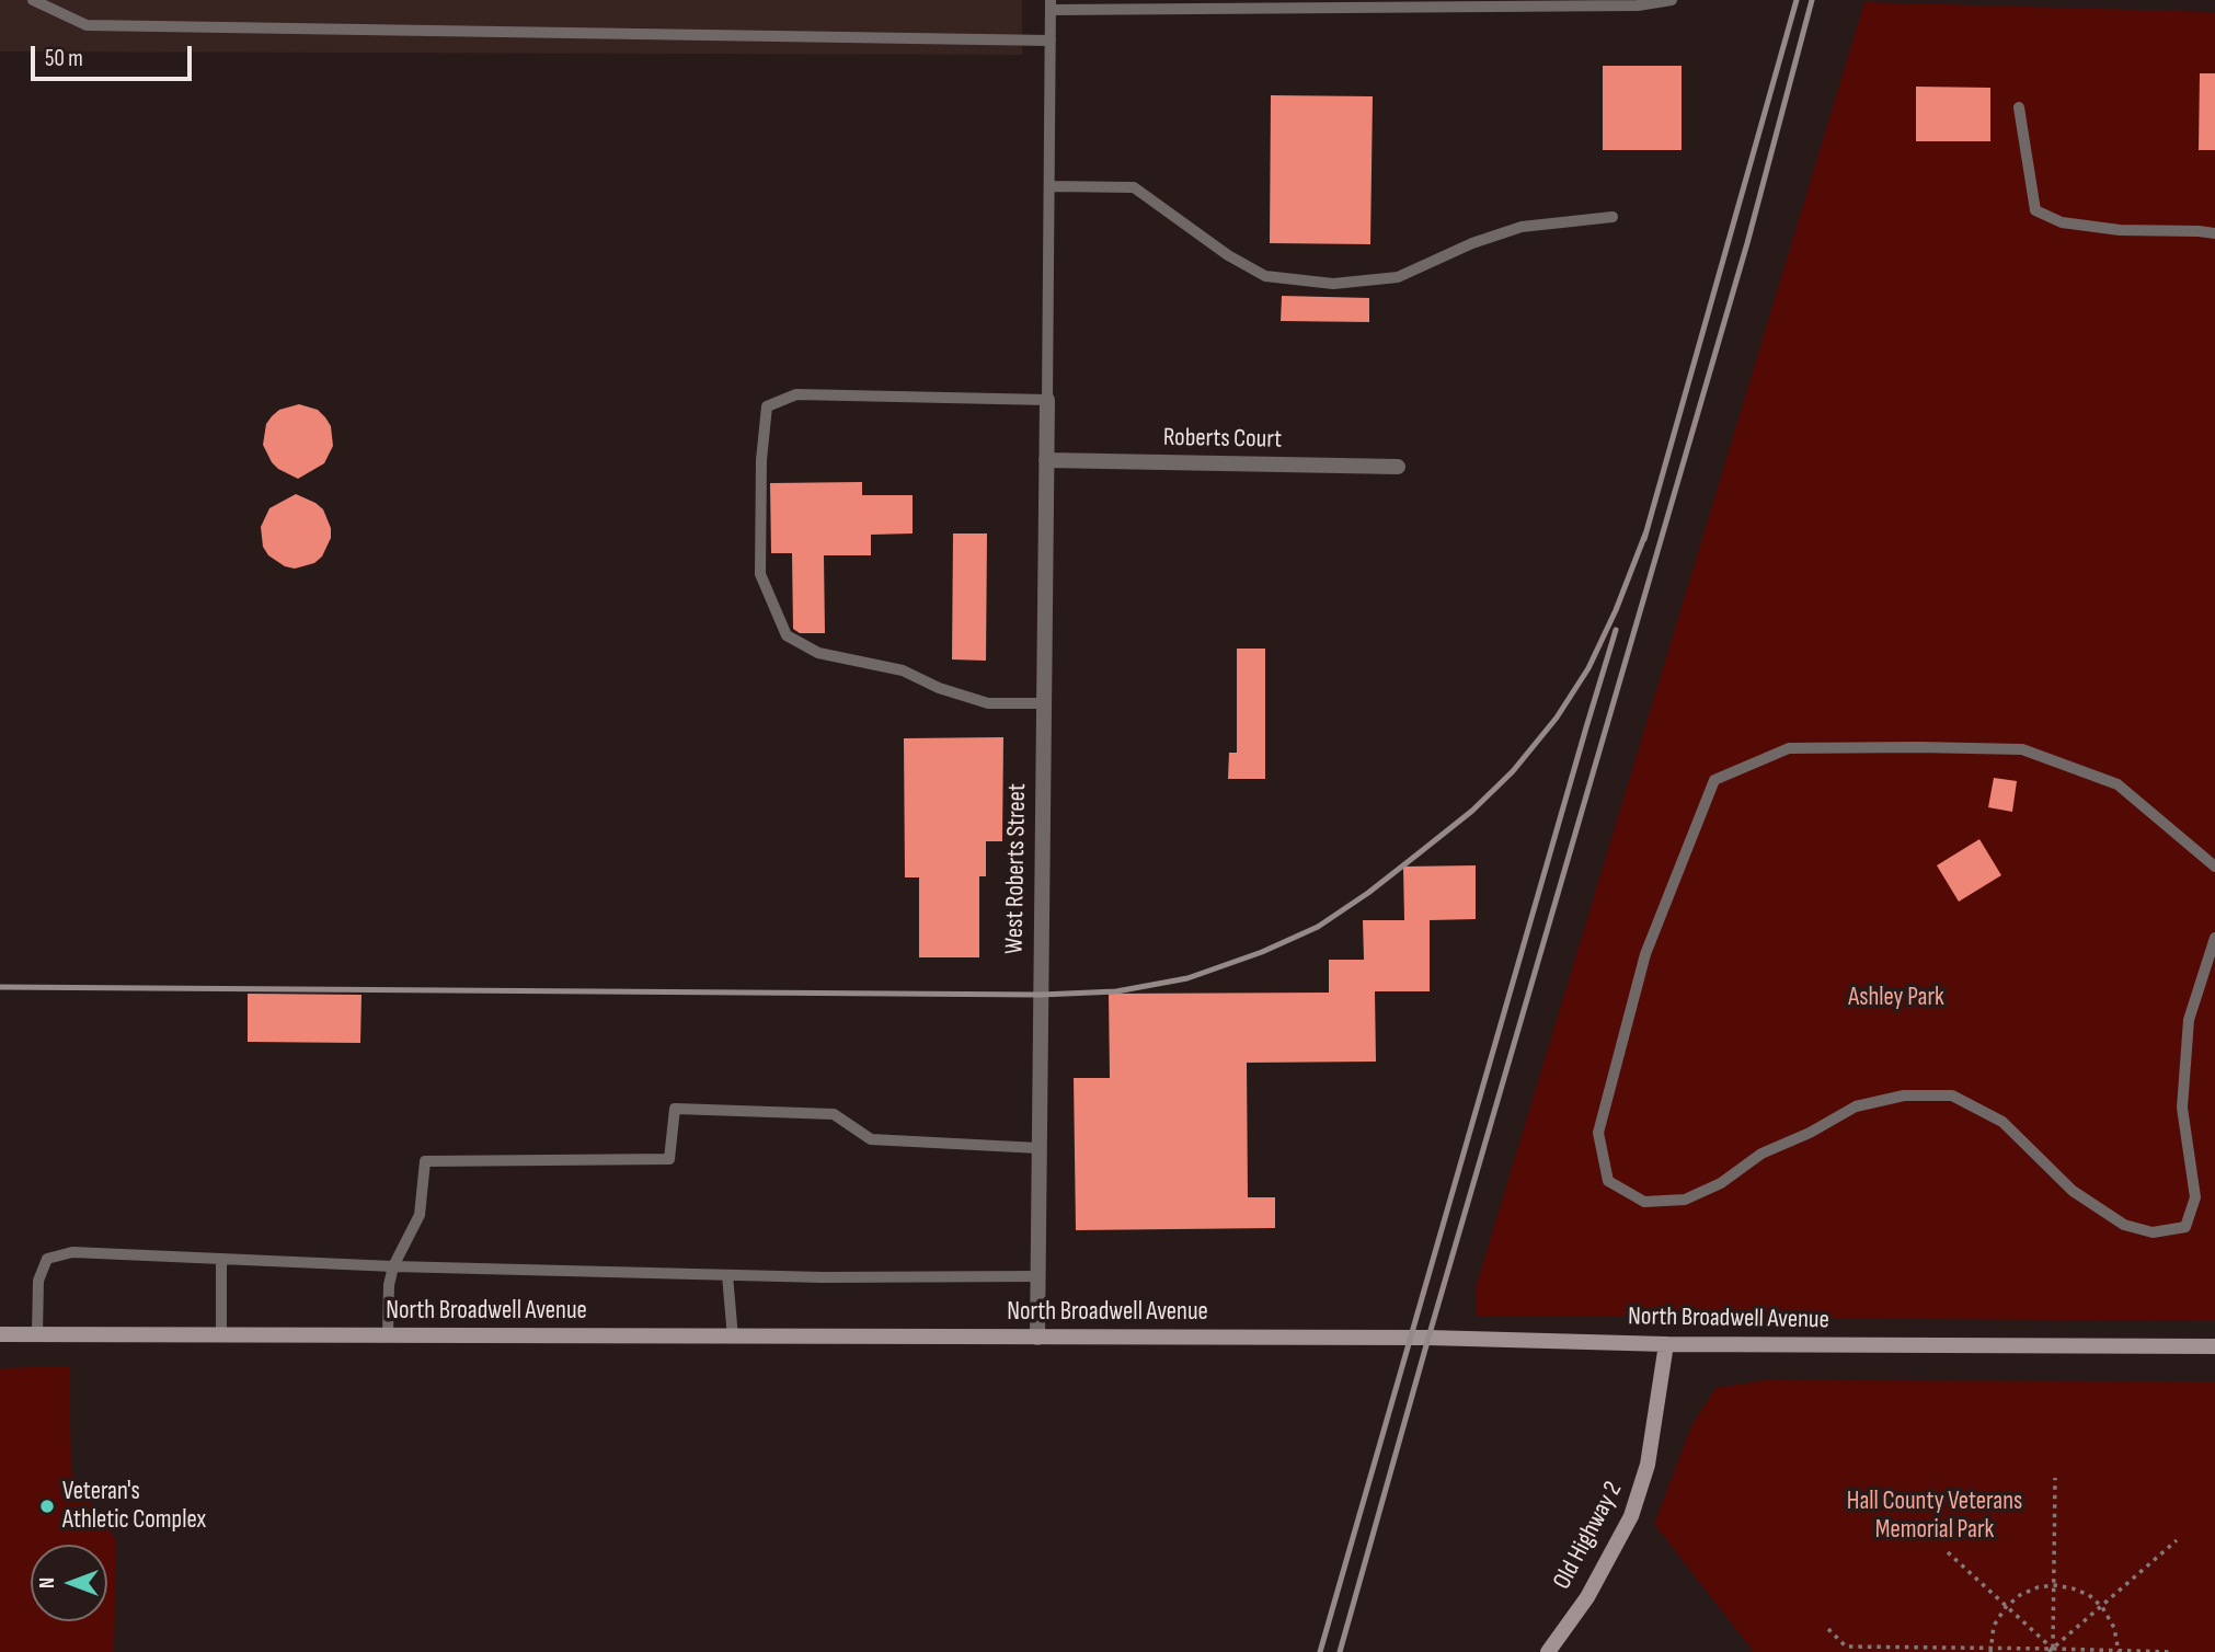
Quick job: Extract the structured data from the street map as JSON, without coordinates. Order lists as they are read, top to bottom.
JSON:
{
  "streets": {
    "main road": ["North Broadwell Avenue", "Old Highway 2"],
    "street": ["Roberts Court", "West Roberts Street"]
  },
  "crossings": [
    ["Roberts Court", "West Roberts Street"],
    ["West Roberts Street", "North Broadwell Avenue"],
    ["North Broadwell Avenue", "Old Highway 2"]
  ],
  "parks": ["Ashley Park", "Hall County Veterans Memorial Park"],
  "places": ["Veteran's Athletic Complex"],
  "scale_bar": "50 m",
  "north": "left"
}
